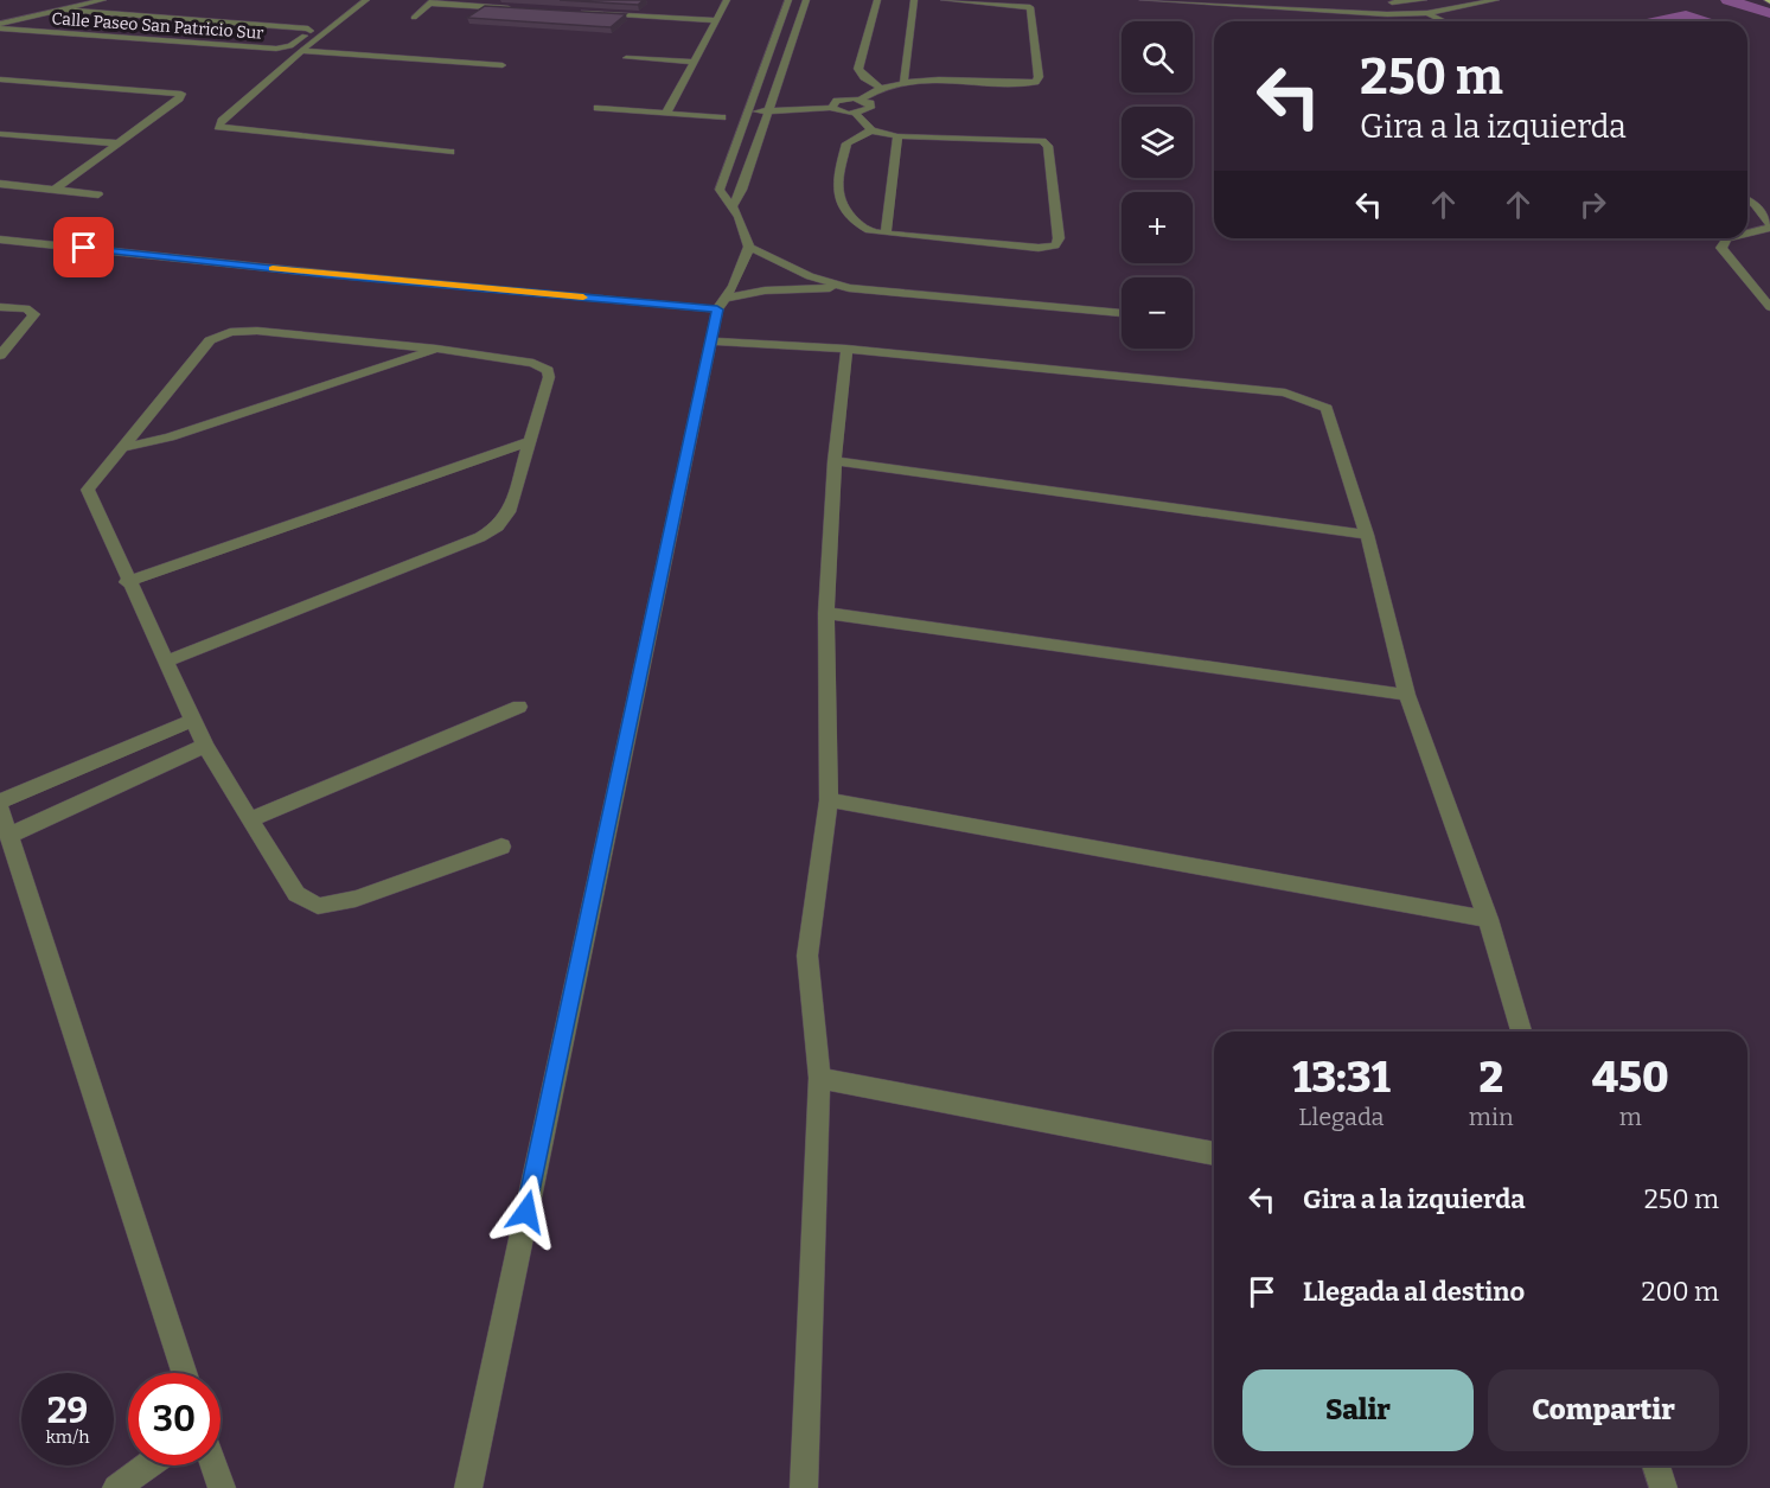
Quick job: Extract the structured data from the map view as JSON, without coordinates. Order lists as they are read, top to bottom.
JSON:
{
  "streets": {
    "street": ["Calle Paseo San Patricio Sur"]
  },
  "page": {
    "map_buttons": ["+", "−"],
    "turn": ["250 m", "Gira a la izquierda"],
    "eta": [
      "13:31",
      "Llegada",
      "2",
      "min",
      "450",
      "m"
    ],
    "list": [
      {
        "name": "Gira a la izquierda",
        "value": "250 m"
      },
      {
        "name": "Llegada al destino",
        "value": "200 m"
      }
    ],
    "buttons": ["Salir", "Compartir"],
    "speed": "29 km/h",
    "limit": "30"
  }
}
